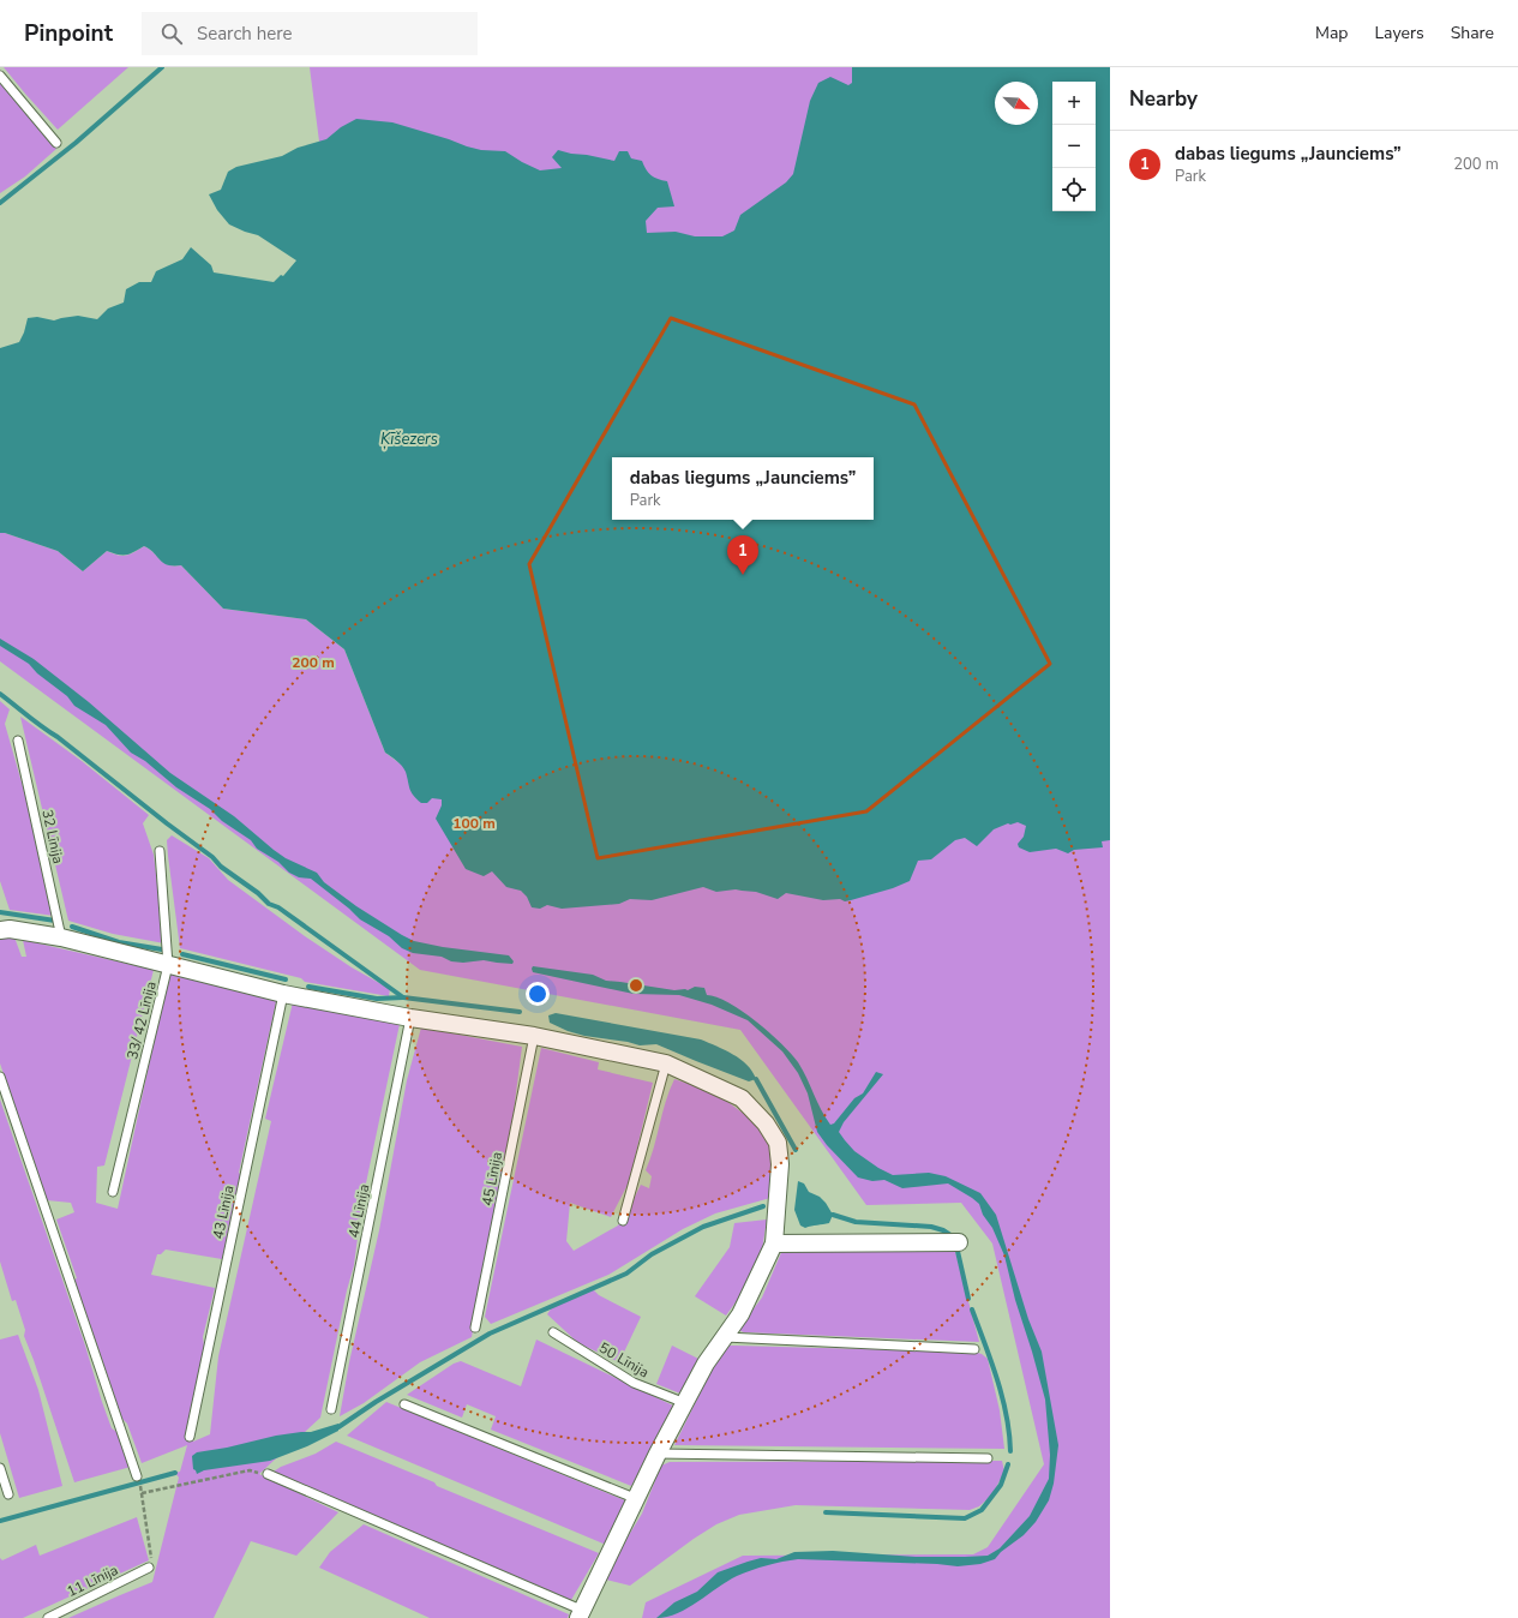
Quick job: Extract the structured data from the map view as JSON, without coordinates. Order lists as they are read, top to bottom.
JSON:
{
  "streets": {
    "lane": [
      "32 Līnija",
      "33/ 42 Līnija",
      "45 Līnija",
      "44 Līnija",
      "43 Līnija",
      "50 Līnija",
      "11 Līnija"
    ]
  },
  "water": ["Ķīšezers"],
  "north": "bottom right",
  "page": {
    "header": "Pinpoint",
    "search": "Search here",
    "nav": ["Map", "Layers", "Share"],
    "heading": "Nearby",
    "map_buttons": ["+", "−"],
    "list": [
      {
        "mark": "1",
        "name": "dabas liegums „Jaunciems”",
        "note": "Park",
        "value": "200 m"
      }
    ],
    "popup": ["dabas liegums „Jaunciems”", "Park"],
    "pins": "1"
  },
  "rings": ["200 m", "100 m"]
}
